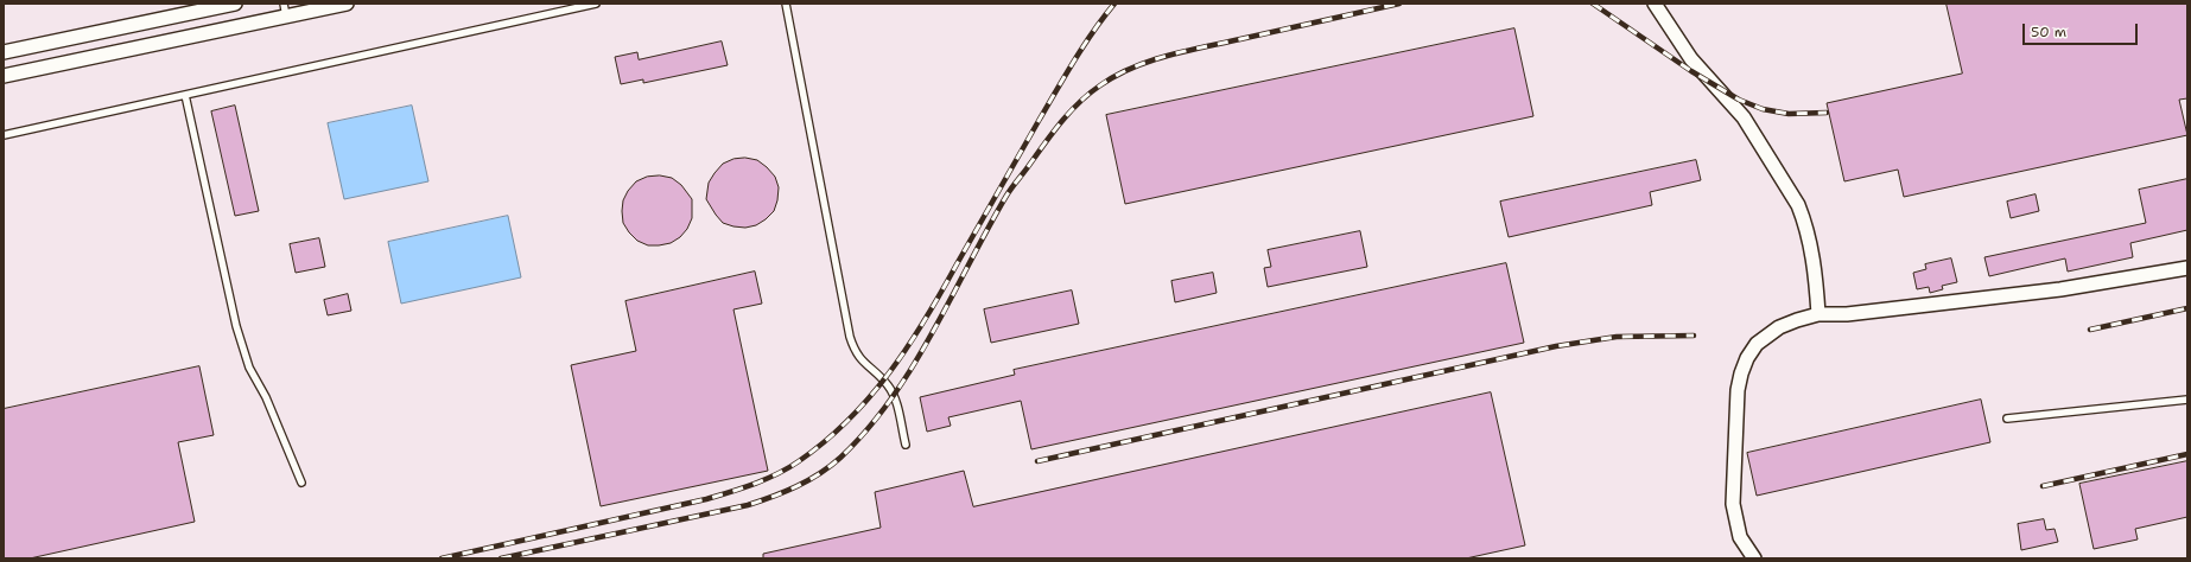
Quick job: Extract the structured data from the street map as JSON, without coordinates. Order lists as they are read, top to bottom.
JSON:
{
  "scale_bar": "50 m"
}
